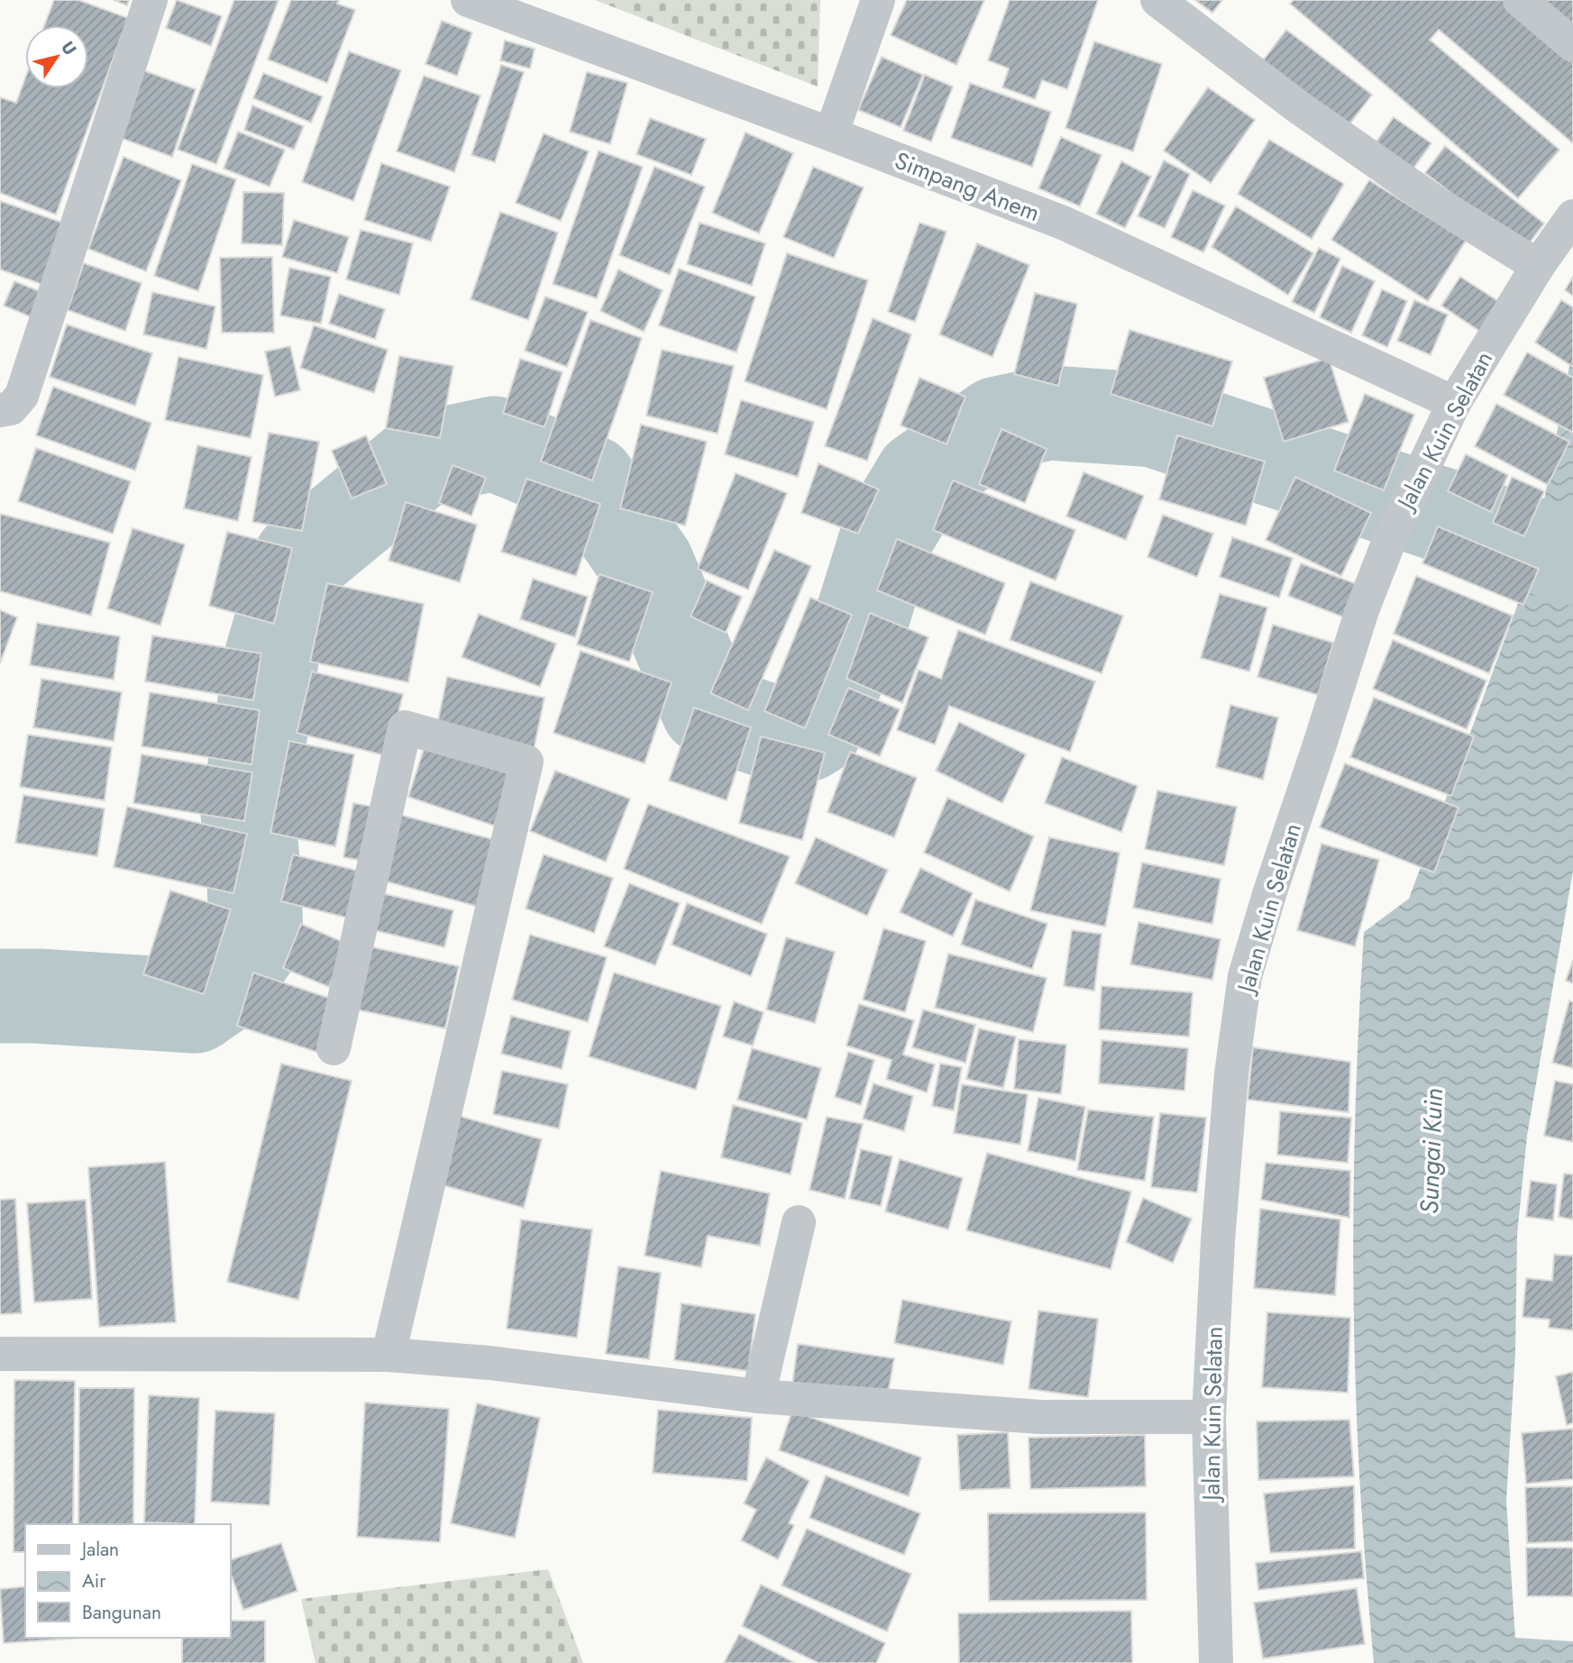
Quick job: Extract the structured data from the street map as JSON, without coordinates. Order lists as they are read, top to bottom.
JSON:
{
  "streets": {
    "street": ["Simpang Anem", "Jalan Kuin Selatan"]
  },
  "crossings": [
    ["Simpang Anem", "Jalan Kuin Selatan"]
  ],
  "water": ["Sungai Kuin"],
  "legend": ["Jalan", "Air", "Bangunan"],
  "north": "top right"
}
